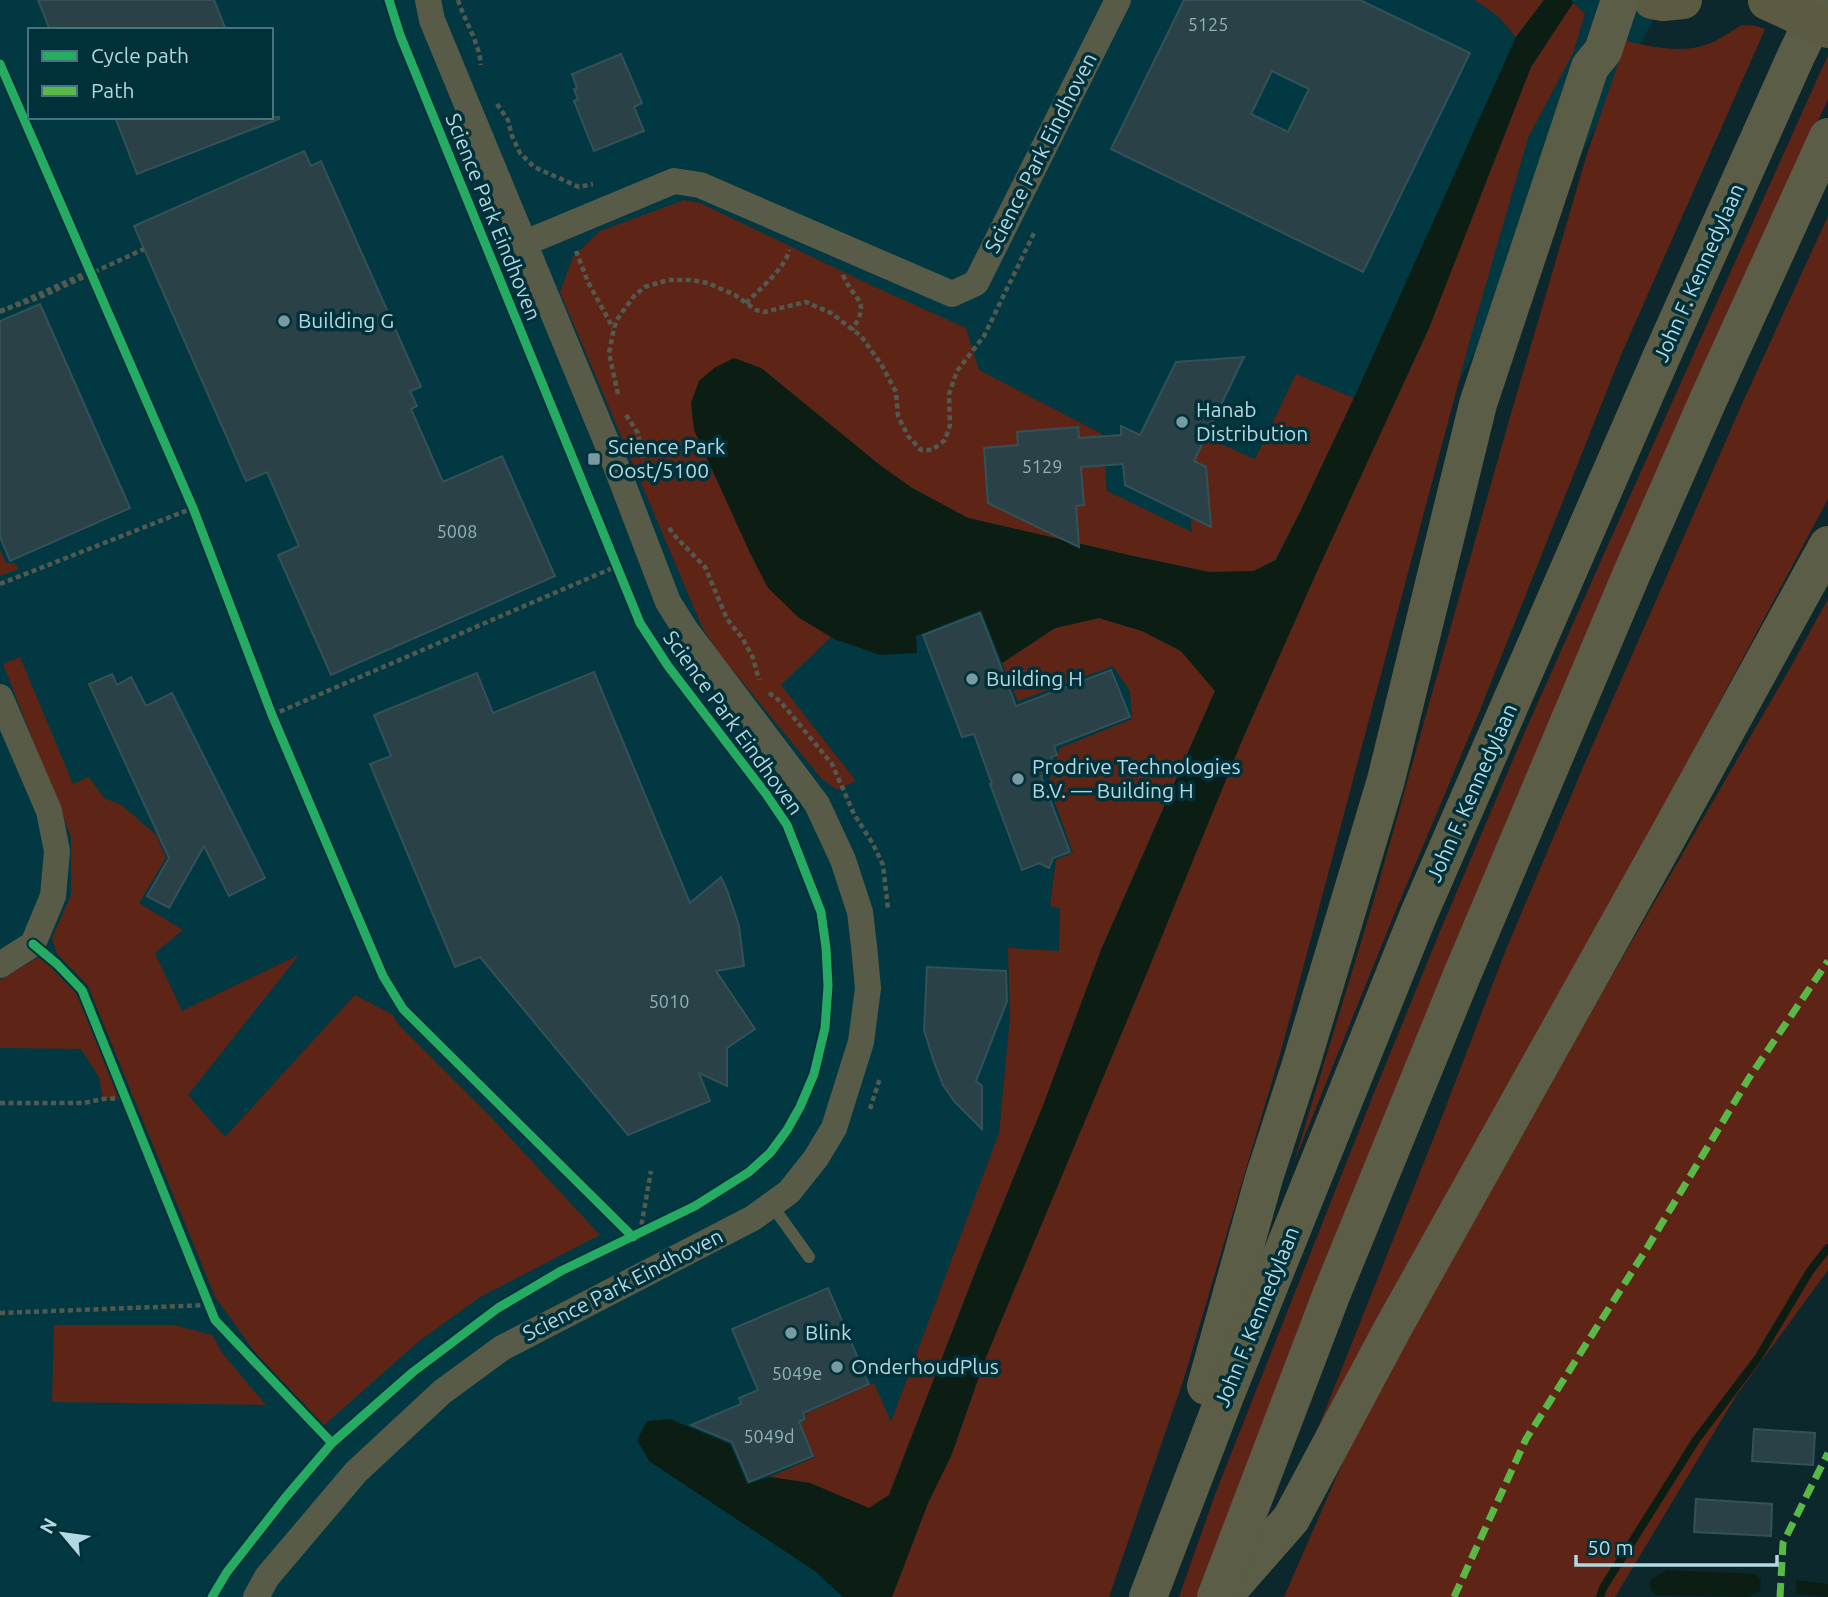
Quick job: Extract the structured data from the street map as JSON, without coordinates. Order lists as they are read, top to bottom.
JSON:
{
  "streets": {
    "highway": ["John F. Kennedylaan"],
    "street": ["Science Park Eindhoven"]
  },
  "places": {
    "other": [
      "Building G",
      "Hanab Distribution",
      "Building H",
      "Prodrive Technologies B.V. — Building H",
      "Blink",
      "OnderhoudPlus"
    ],
    "transit": ["Science Park Oost/5100"]
  },
  "house_numbers": [
    "5125",
    "5129",
    "5008",
    "5010",
    "5049e",
    "5049d"
  ],
  "legend": ["Cycle path", "Path"],
  "scale_bar": "50 m",
  "north": "top left"
}
